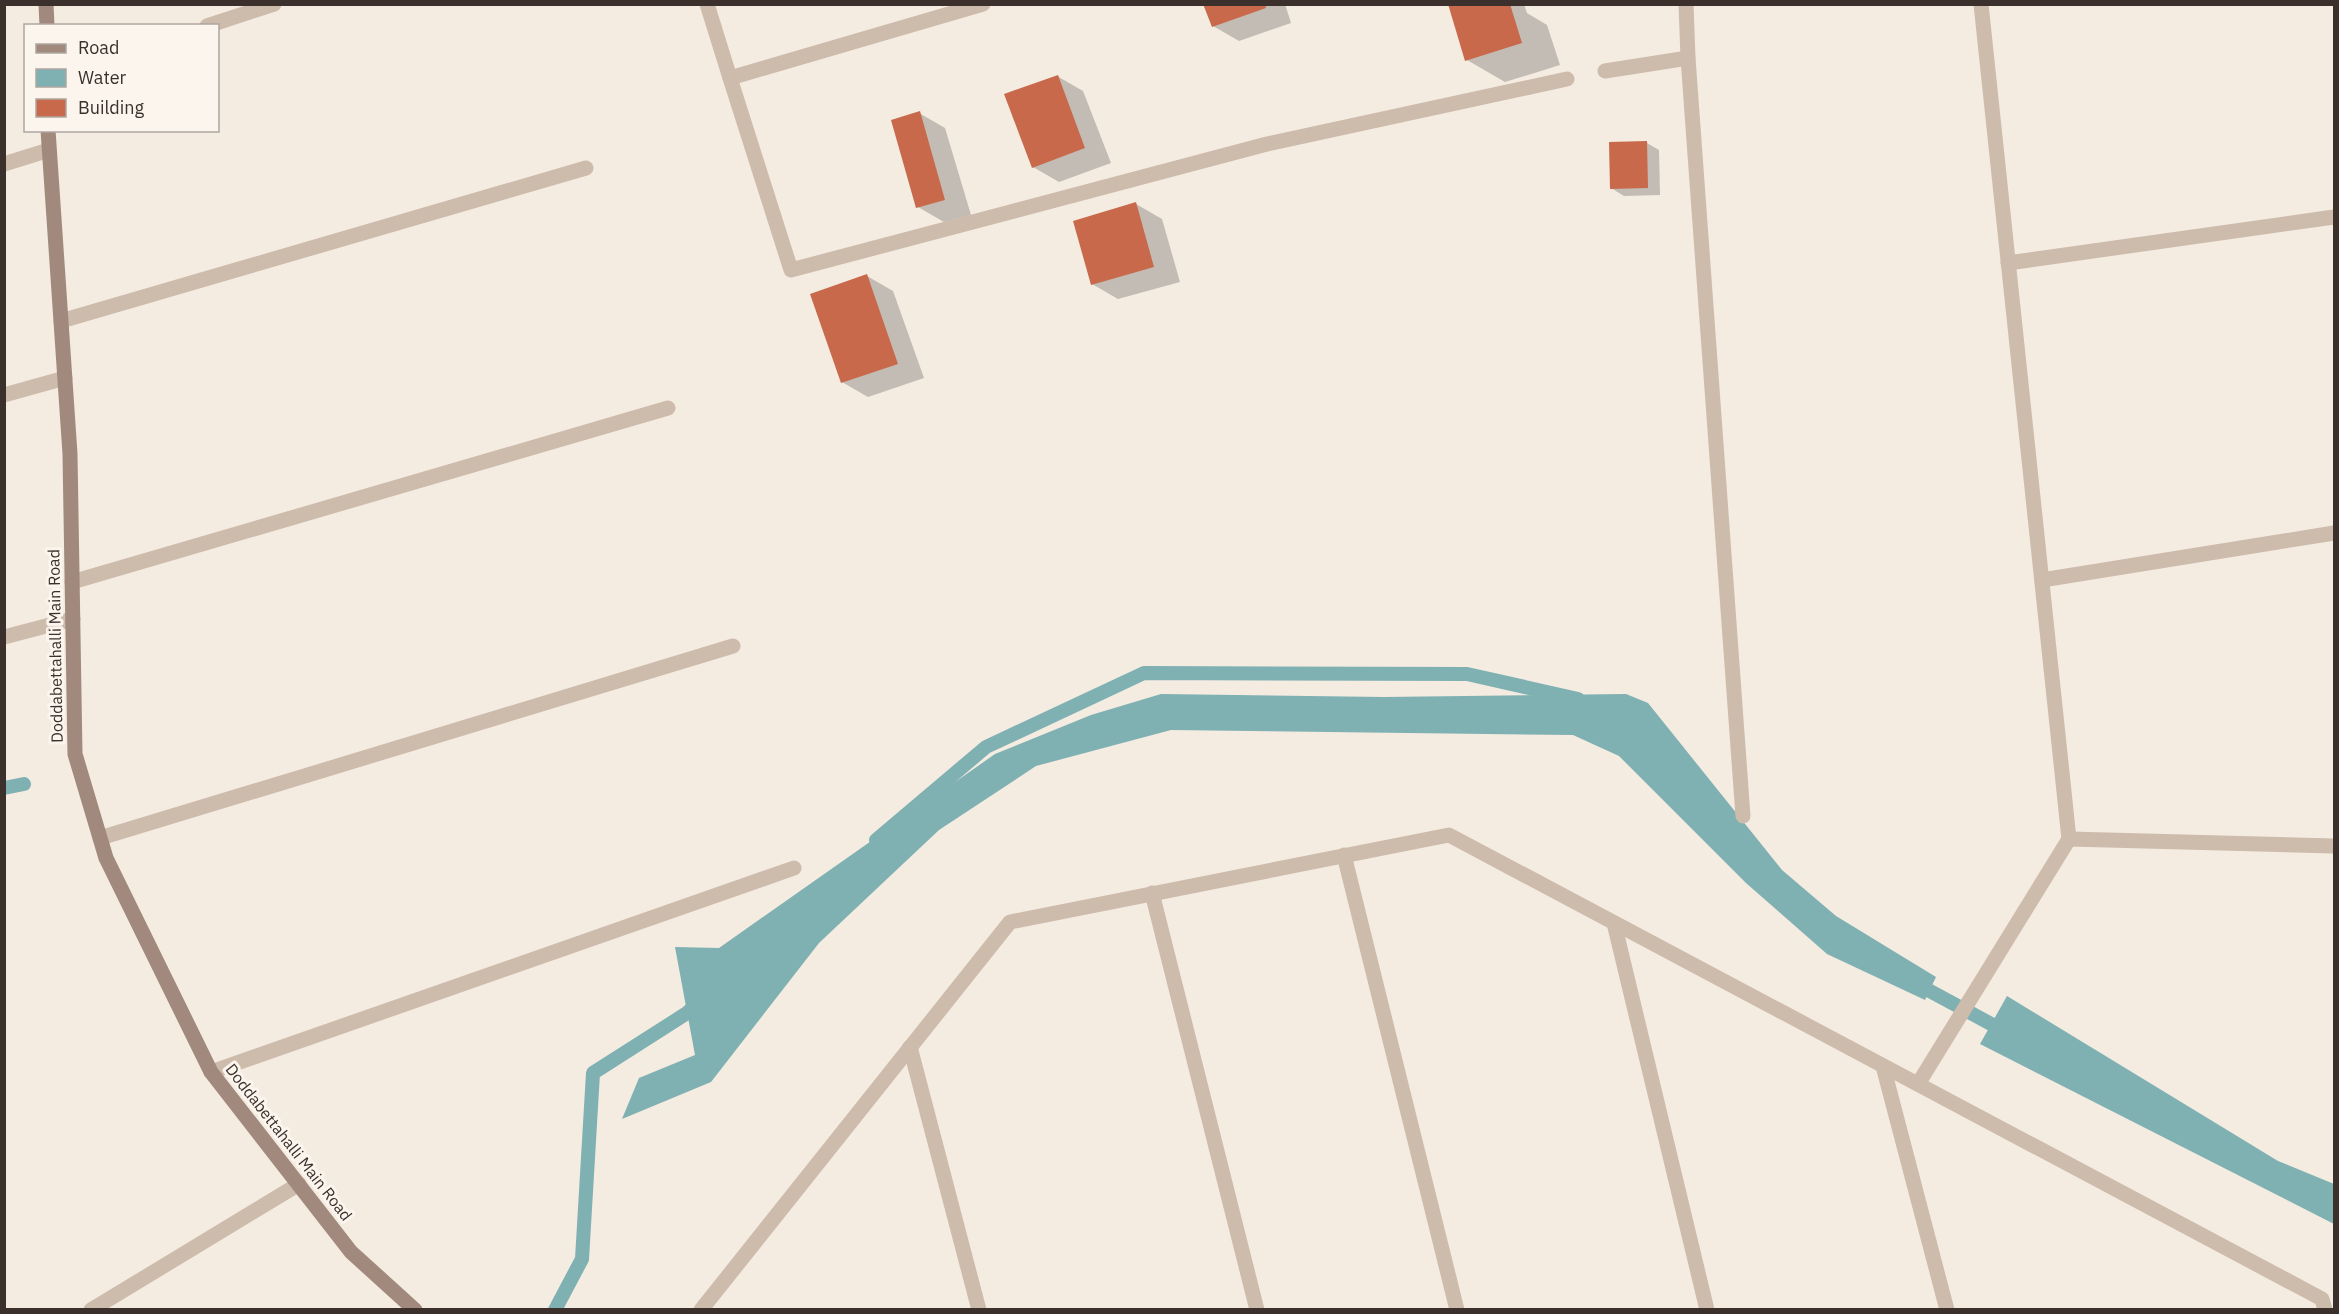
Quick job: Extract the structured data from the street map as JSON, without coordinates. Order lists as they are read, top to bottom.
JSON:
{
  "streets": {
    "street": ["Doddabettahalli Main Road"]
  },
  "legend": ["Road", "Water", "Building"]
}
